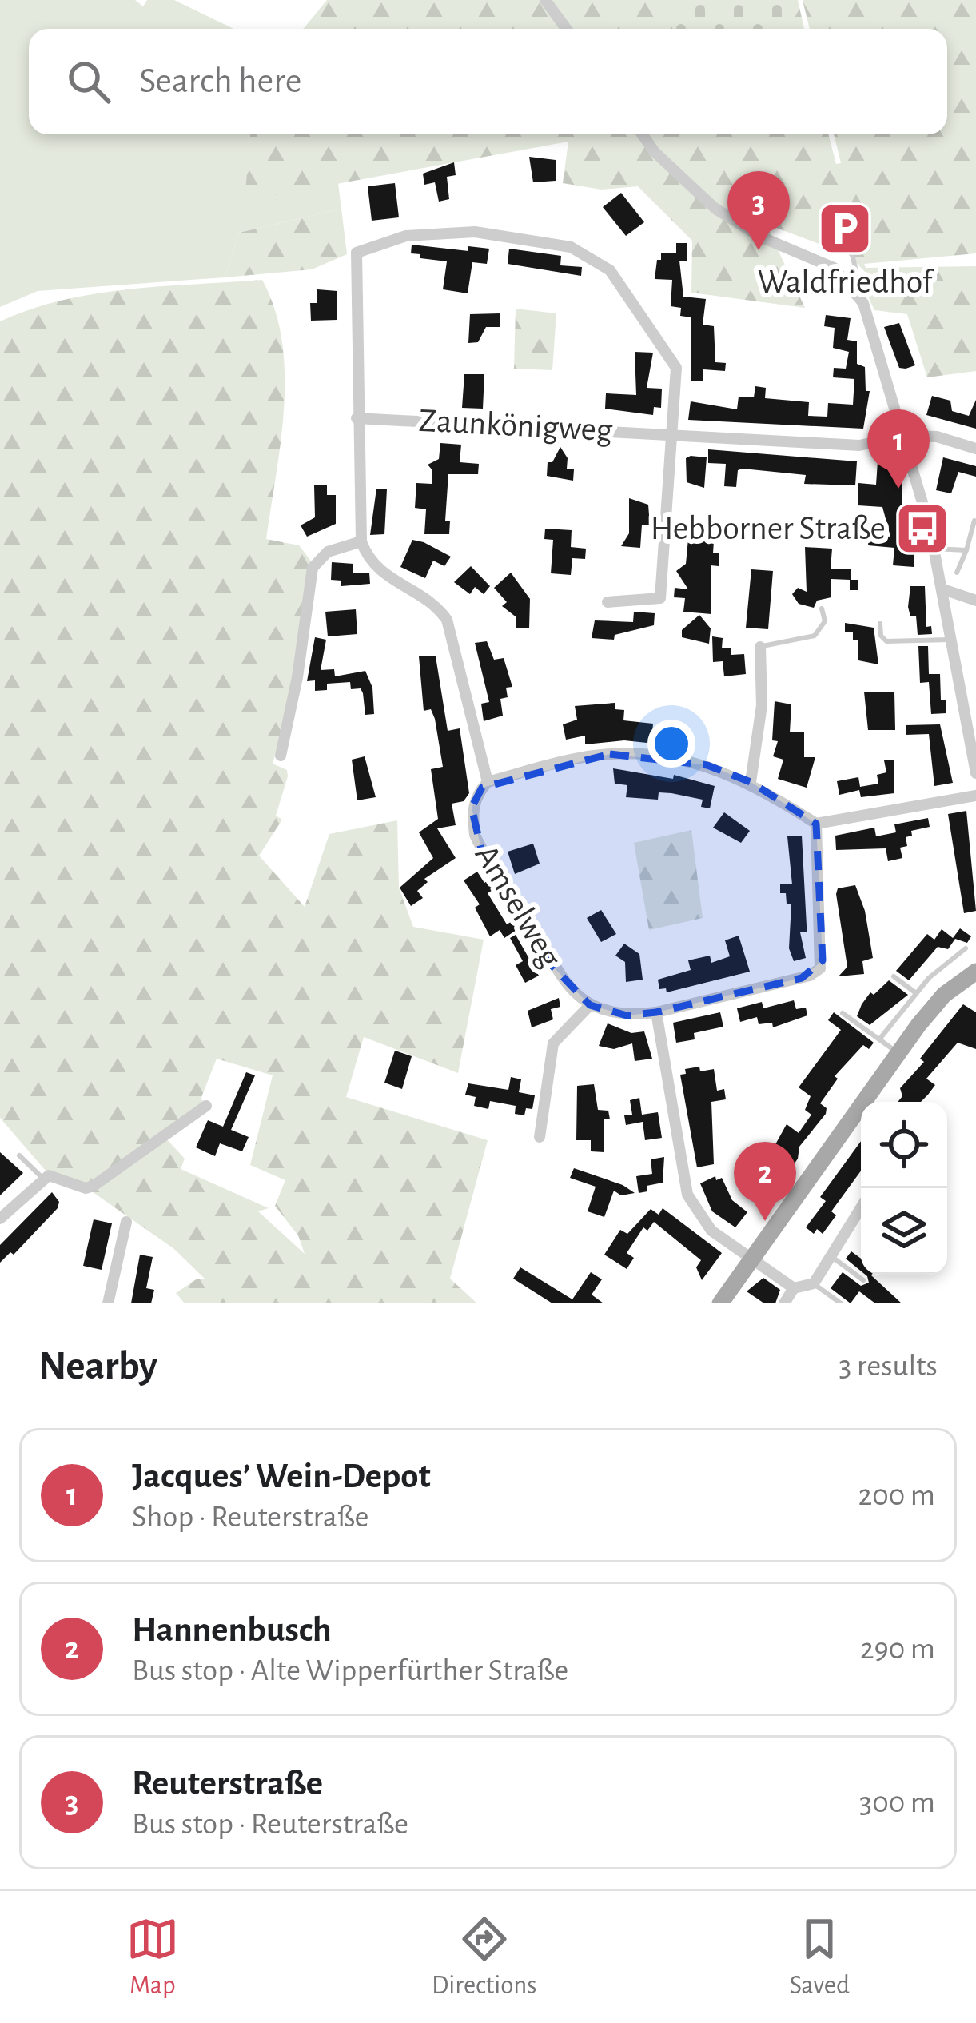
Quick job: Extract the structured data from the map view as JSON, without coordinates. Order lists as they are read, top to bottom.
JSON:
{
  "streets": {
    "street": ["Zaunkönigweg", "Amselweg"]
  },
  "places": {
    "parking": ["Waldfriedhof"],
    "bus stop": ["Hebborner Straße"]
  },
  "page": {
    "search": "Search here",
    "pins": ["3", "1", "2"],
    "heading": ["Nearby", "3 results"],
    "list": [
      {
        "mark": "1",
        "name": "Jacques’ Wein-Depot",
        "note": "Shop · Reuterstraße",
        "value": "200 m"
      },
      {
        "mark": "2",
        "name": "Hannenbusch",
        "note": "Bus stop · Alte Wipperfürther Straße",
        "value": "290 m"
      },
      {
        "mark": "3",
        "name": "Reuterstraße",
        "note": "Bus stop · Reuterstraße",
        "value": "300 m"
      }
    ],
    "nav": ["Map", "Directions", "Saved"]
  }
}
